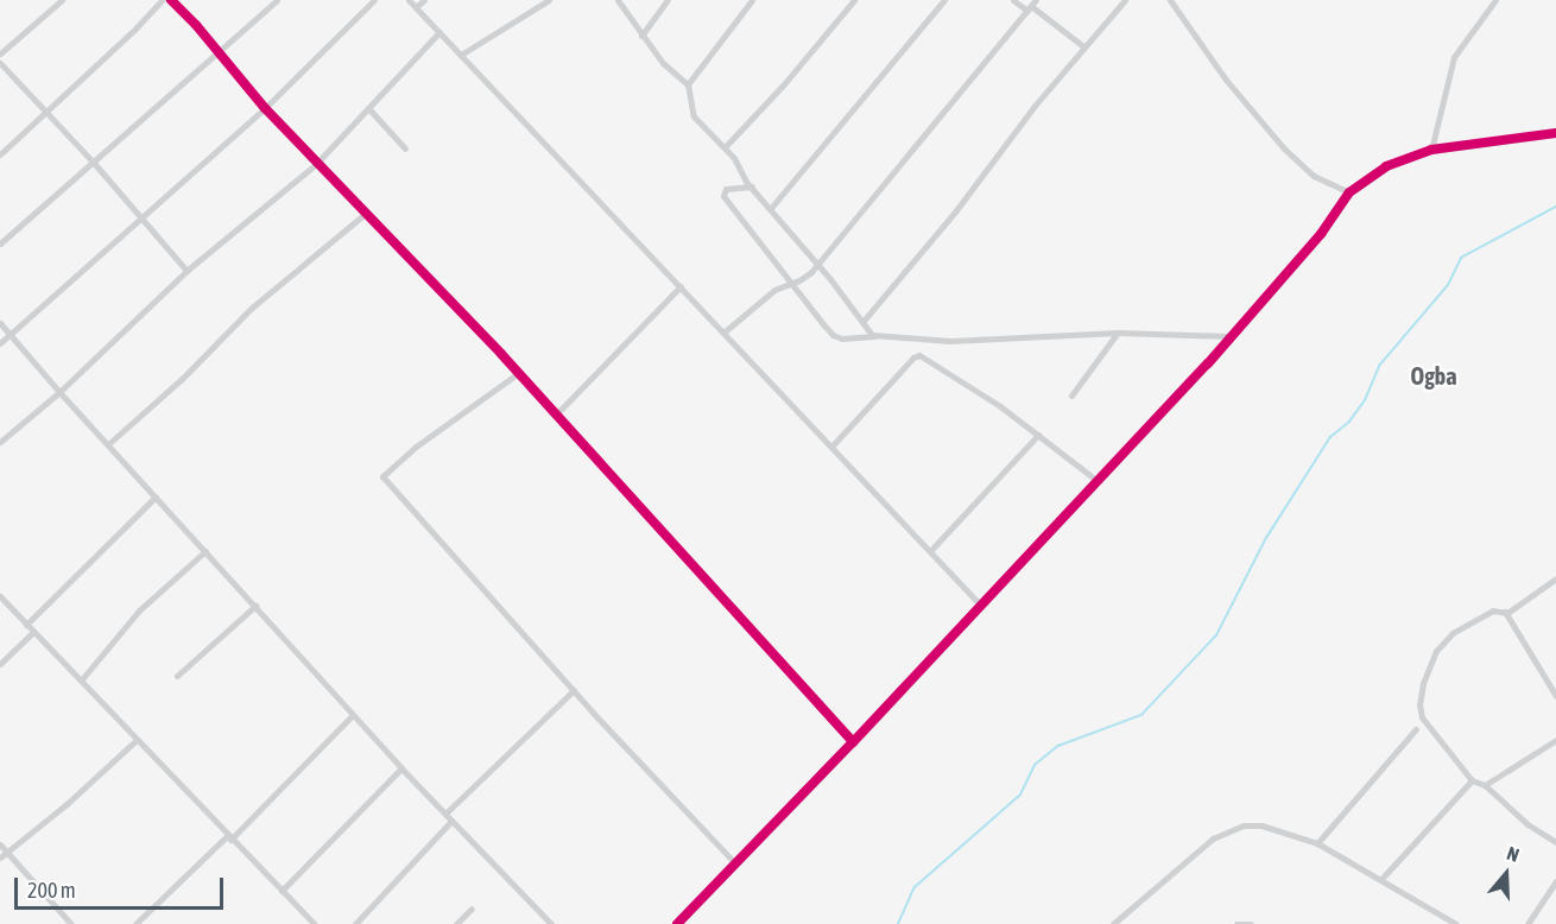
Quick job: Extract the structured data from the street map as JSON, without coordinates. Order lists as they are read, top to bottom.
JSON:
{
  "districts": ["Ogba"],
  "scale_bar": "200 m",
  "north": "top"
}
